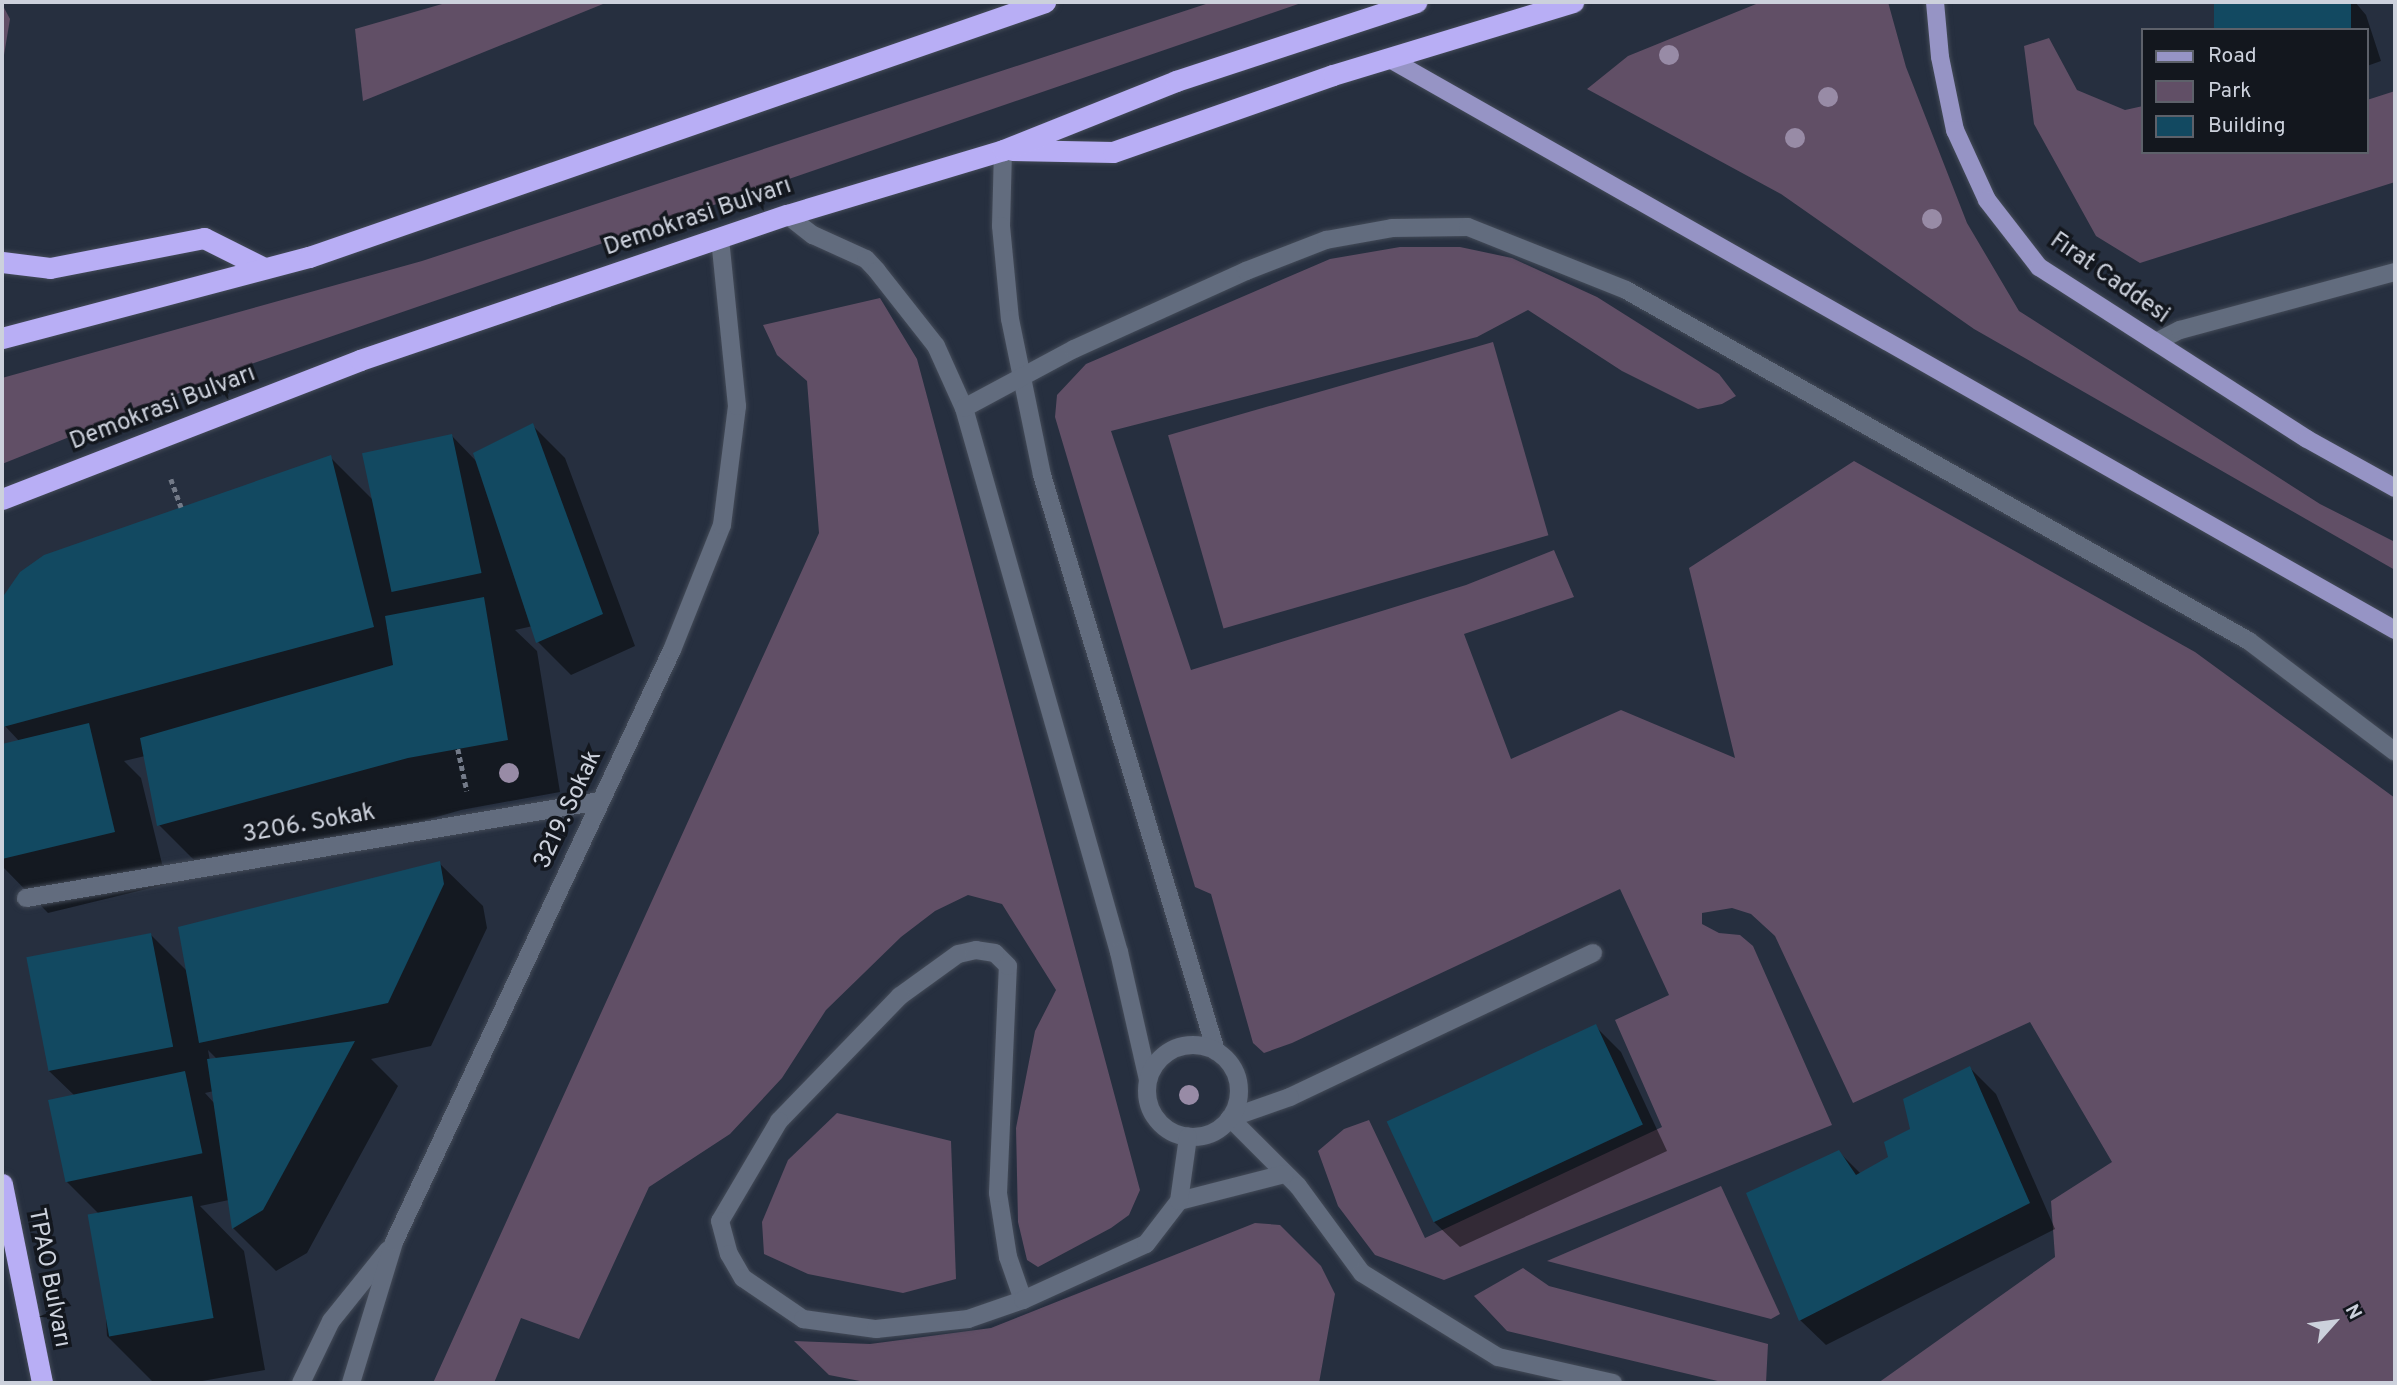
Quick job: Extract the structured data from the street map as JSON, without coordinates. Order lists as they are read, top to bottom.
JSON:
{
  "streets": {
    "highway": ["Demokrasi Bulvarı", "TPAO Bulvarı"],
    "main road": ["Fırat Caddesi"],
    "street": ["3219. Sokak", "3206. Sokak"]
  },
  "crossings": [
    ["Demokrasi Bulvarı", "3219. Sokak"],
    ["3219. Sokak", "3206. Sokak"]
  ],
  "legend": ["Road", "Park", "Building"],
  "north": "top right"
}
